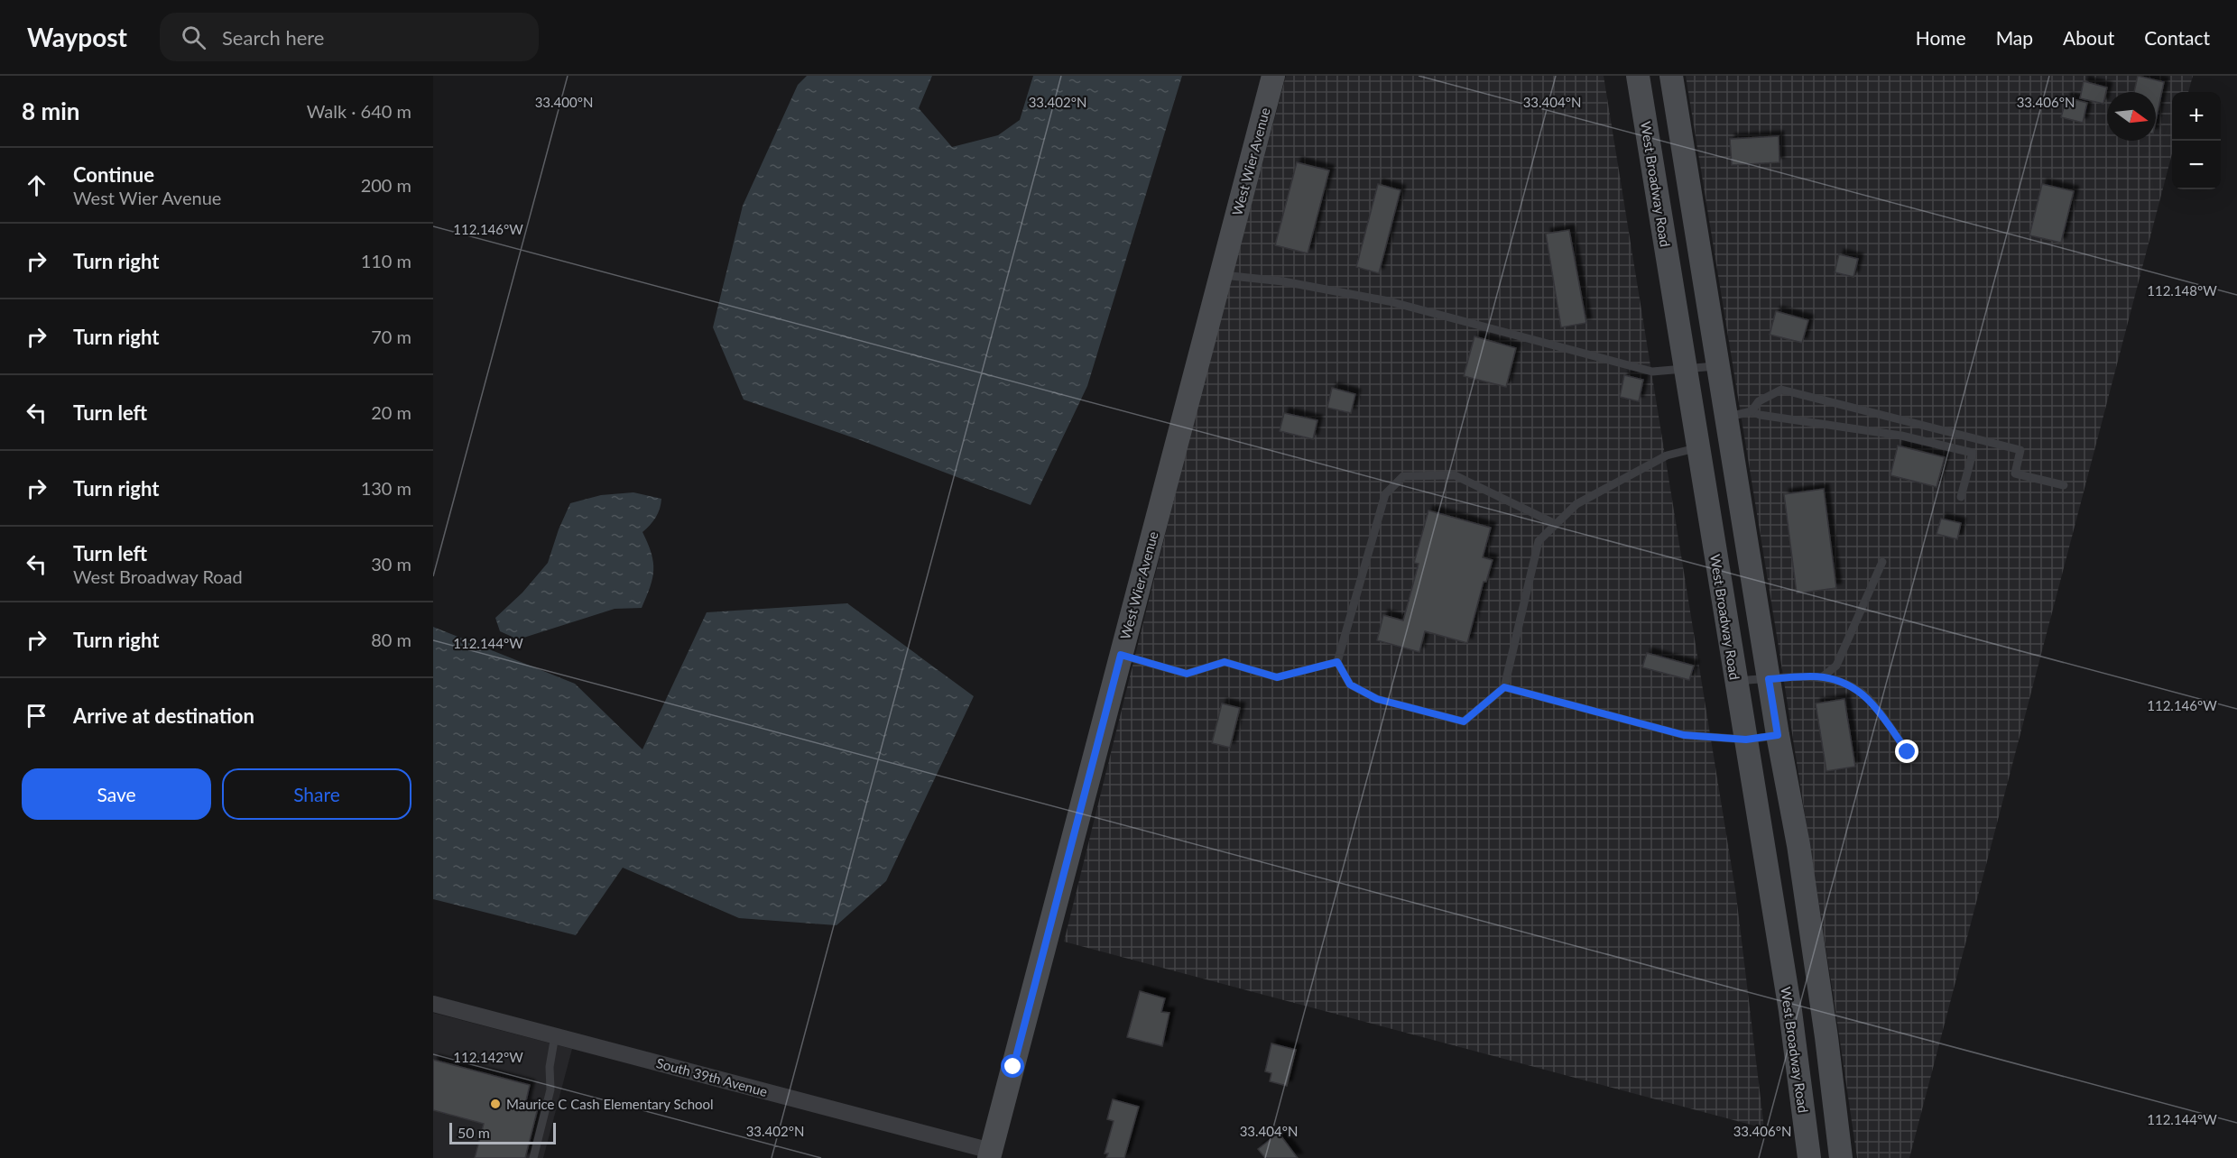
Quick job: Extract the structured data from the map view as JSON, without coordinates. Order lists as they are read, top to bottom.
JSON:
{
  "streets": {
    "main road": ["West Wier Avenue", "West Broadway Road"],
    "street": ["South 39th Avenue"]
  },
  "crossings": [
    ["West Wier Avenue", "South 39th Avenue"]
  ],
  "places": ["Maurice C Cash Elementary School"],
  "scale_bar": "50 m",
  "north": "right",
  "page": {
    "header": "Waypost",
    "search": "Search here",
    "nav": [
      "Home",
      "Map",
      "About",
      "Contact"
    ],
    "heading": ["8 min", "Walk · 640 m"],
    "map_buttons": ["+", "−"],
    "list": [
      ["Continue", "West Wier Avenue", "200 m"],
      ["Turn right", "110 m"],
      ["Turn right", "70 m"],
      ["Turn left", "20 m"],
      ["Turn right", "130 m"],
      ["Turn left", "West Broadway Road", "30 m"],
      ["Turn right", "80 m"],
      "Arrive at destination"
    ],
    "buttons": ["Save", "Share"],
    "scale": "50 m"
  },
  "coordinates": [
    "33.400°N",
    "33.402°N",
    "33.404°N",
    "33.406°N",
    "112.146°W",
    "112.148°W",
    "112.144°W",
    "112.142°W"
  ]
}
